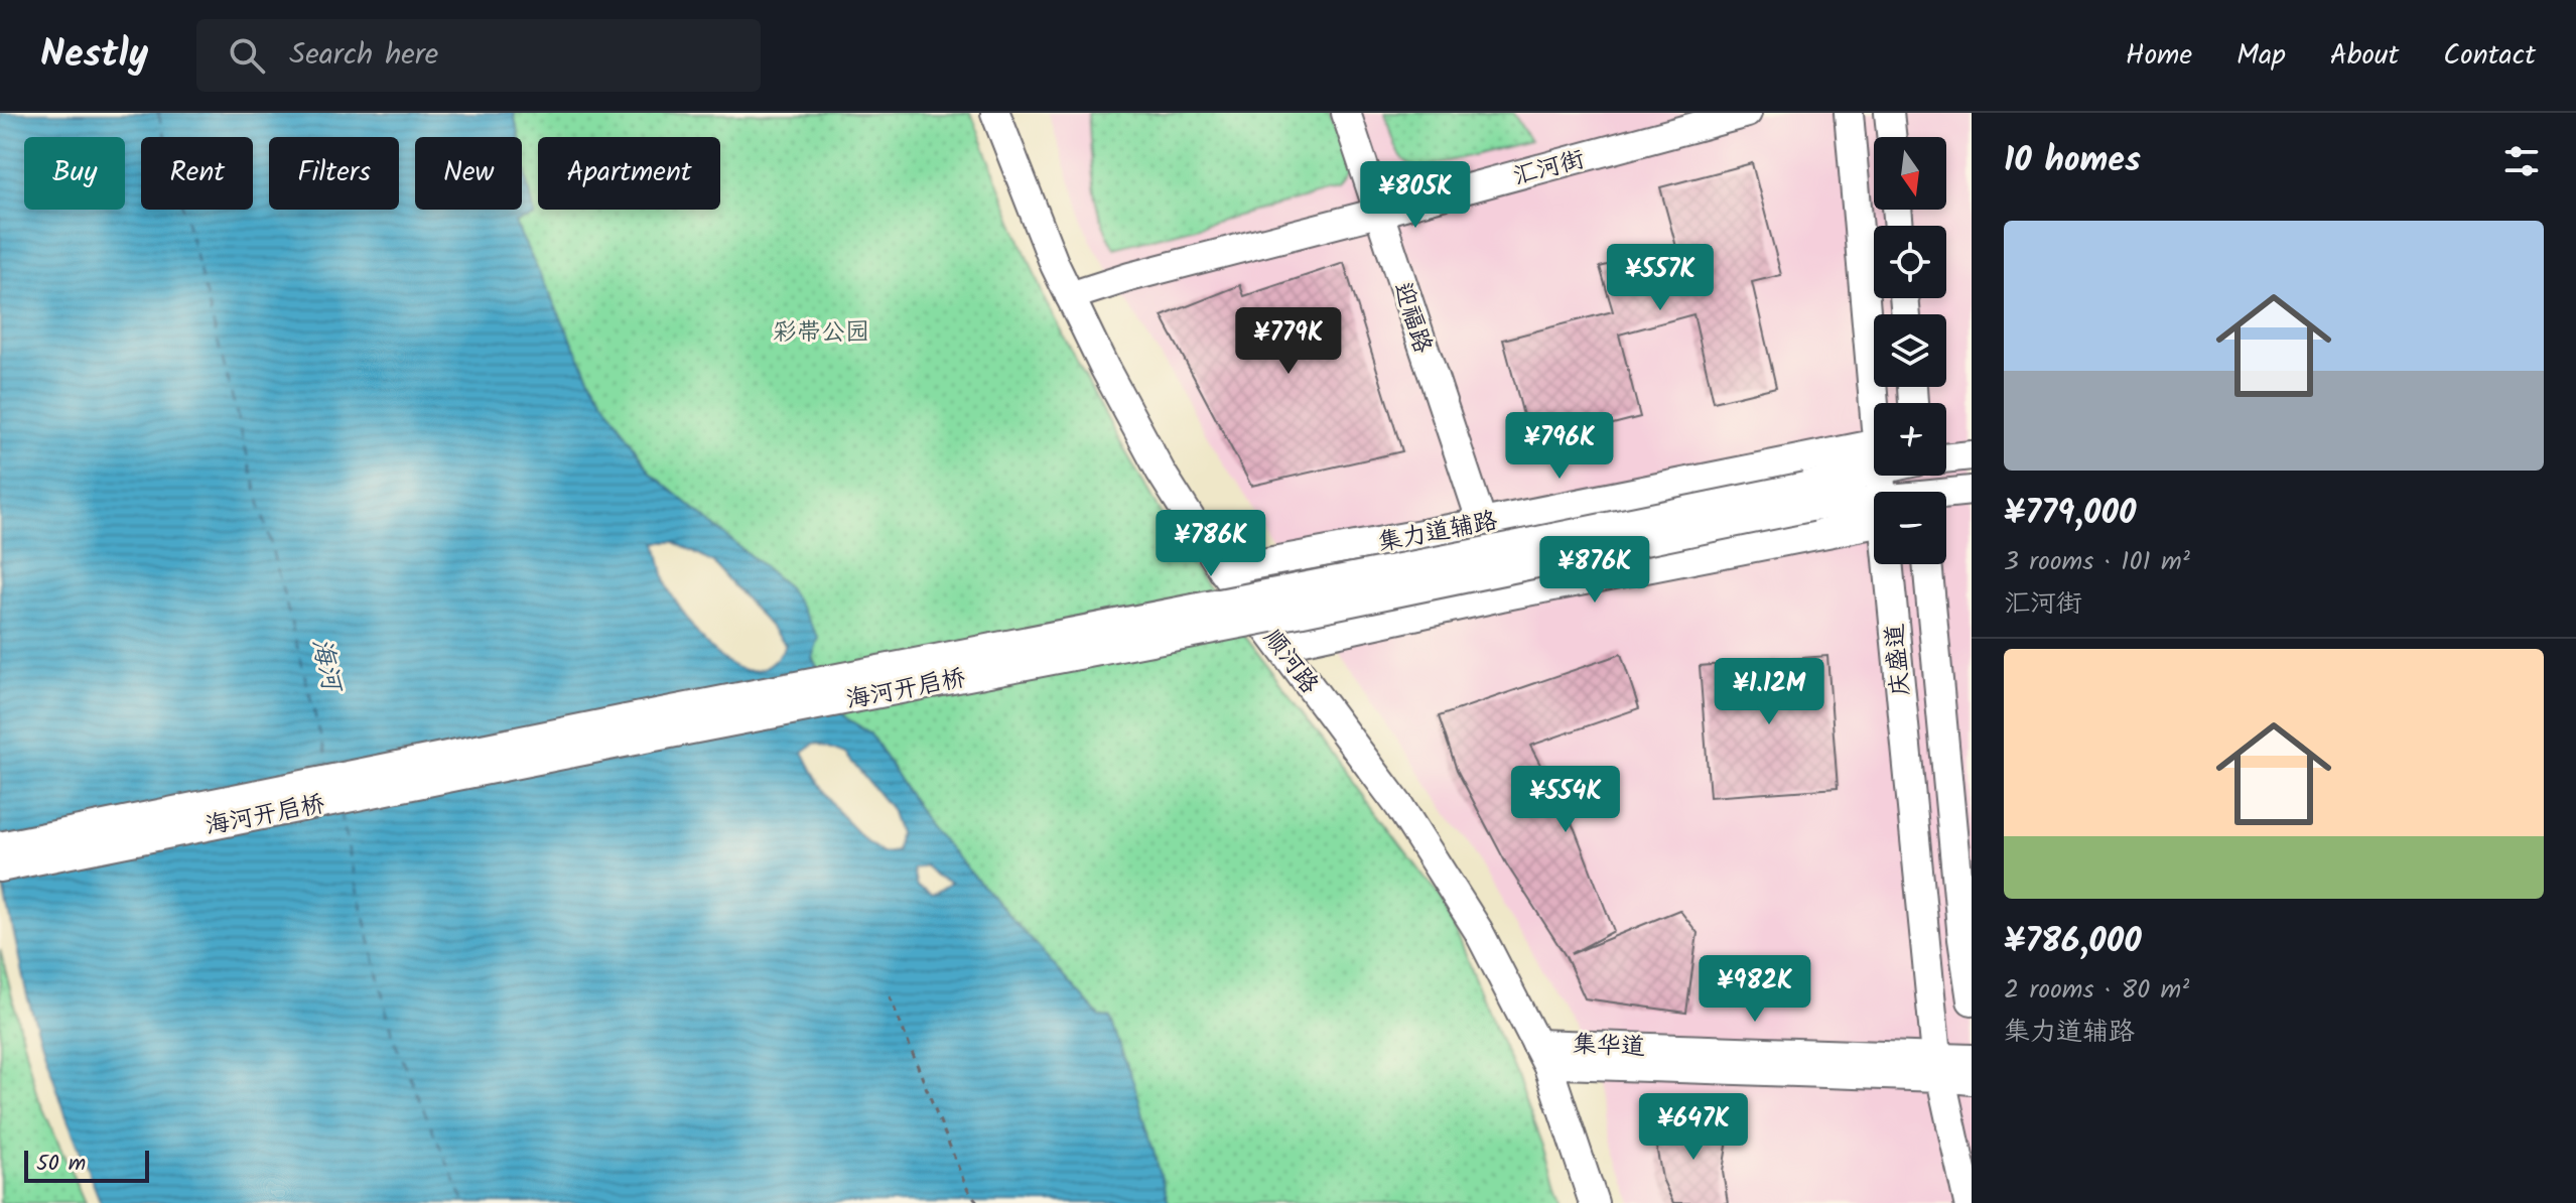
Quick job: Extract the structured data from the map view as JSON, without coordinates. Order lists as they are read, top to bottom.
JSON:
{
  "streets": {
    "main road": [
      "汇河街",
      "迎福路",
      "集力道辅路",
      "庆盛道",
      "顺河路",
      "海河开启桥",
      "集华道"
    ]
  },
  "crossings": [
    ["汇河街", "迎福路"],
    ["汇河街", "顺河路"],
    ["迎福路", "集力道辅路"],
    ["集力道辅路", "顺河路"],
    ["庆盛道", "集华道"],
    ["顺河路", "集华道"]
  ],
  "water": ["海河"],
  "parks": ["彩带公园"],
  "scale_bar": "50 m",
  "north": "bottom",
  "page": {
    "header": "Nestly",
    "search": "Search here",
    "nav": [
      "Home",
      "Map",
      "About",
      "Contact"
    ],
    "heading": "10 homes",
    "map_buttons": ["+", "−"],
    "chip": [
      "Buy",
      "Rent",
      "Filters",
      "New",
      "Apartment"
    ],
    "price": [
      "¥805K",
      "¥557K",
      "¥779K",
      "¥796K",
      "¥786K",
      "¥876K",
      "¥1.12M",
      "¥554K",
      "¥982K",
      "¥647K"
    ],
    "list": [
      {
        "name": "¥779,000",
        "note": "3 rooms · 101 m² · 汇河街"
      },
      {
        "name": "¥786,000",
        "note": "2 rooms · 80 m² · 集力道辅路"
      }
    ],
    "scale": "50 m"
  }
}
